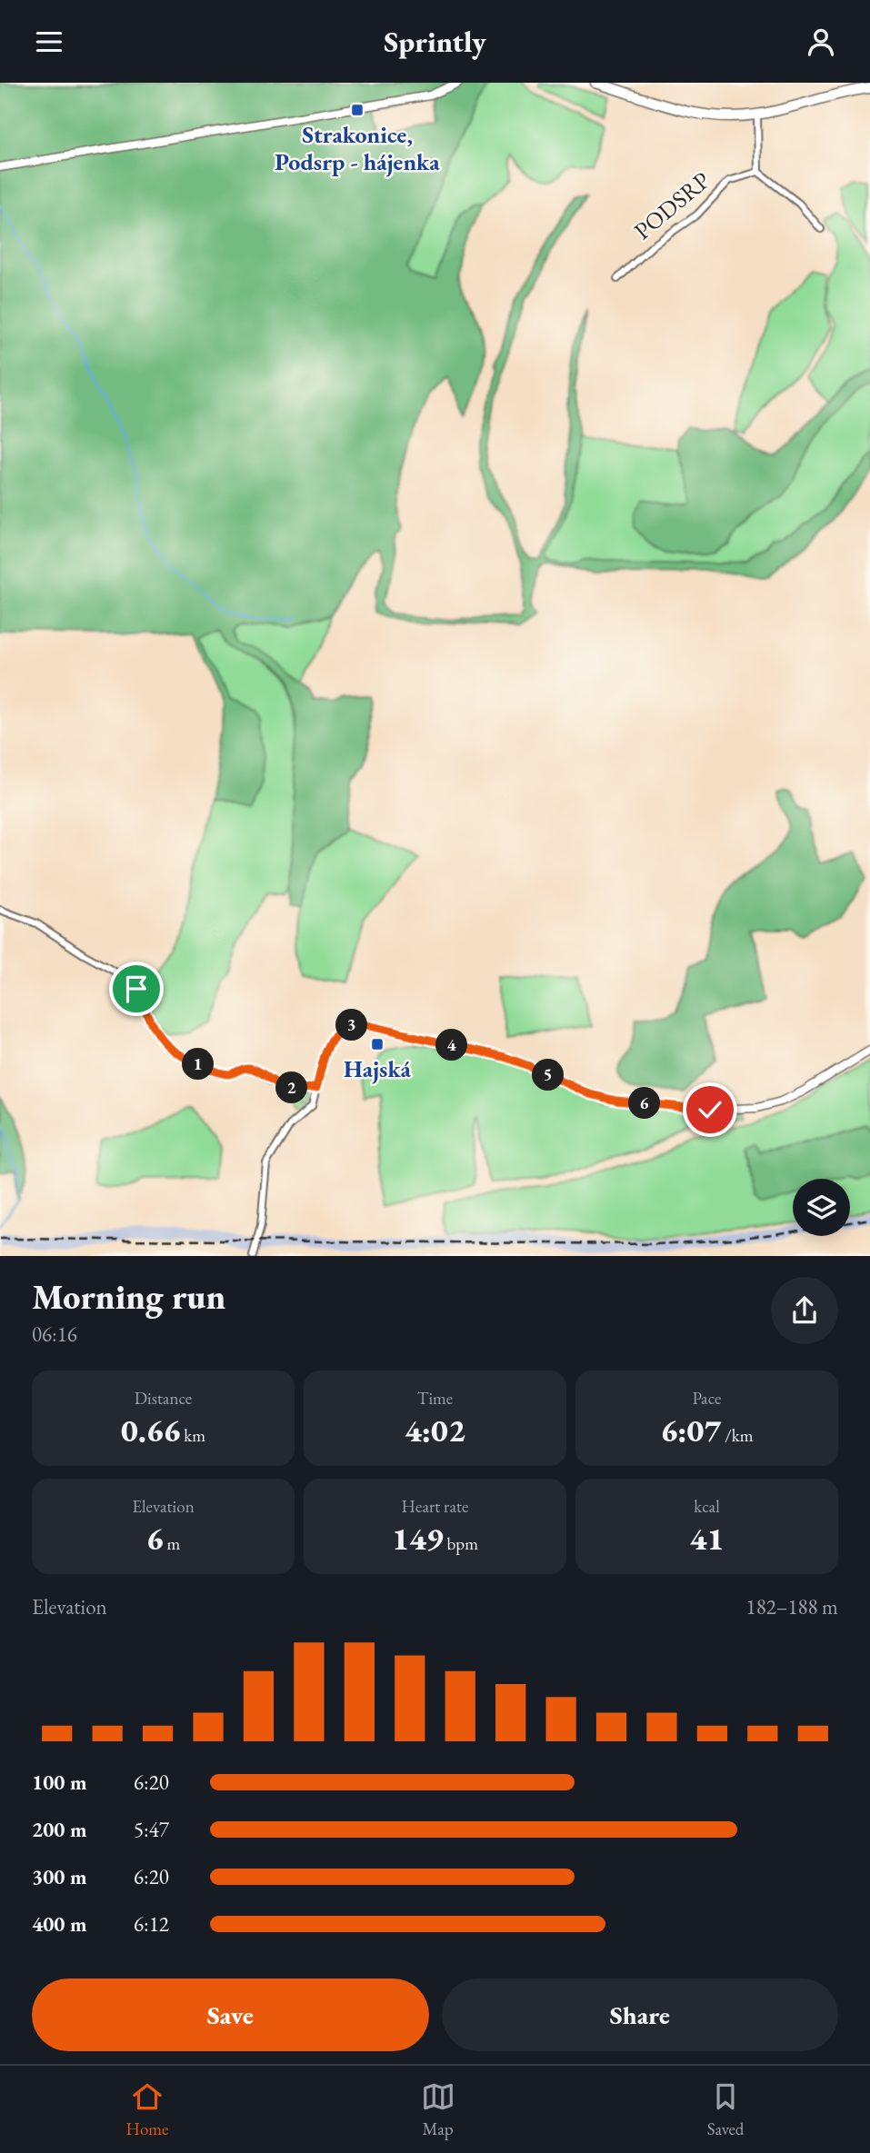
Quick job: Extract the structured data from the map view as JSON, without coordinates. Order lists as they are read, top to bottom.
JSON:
{
  "streets": {
    "street": ["PODSRP"]
  },
  "places": {
    "transit": ["Strakonice, Podsrp - hájenka", "Hajská"]
  },
  "page": {
    "header": "Sprintly",
    "pins": [
      "3",
      "4",
      "1",
      "5",
      "2",
      "6"
    ],
    "heading": ["Morning run", "06:16"],
    "stats": [
      ["Distance", "0.66 km"],
      ["Time", "4:02"],
      ["Pace", "6:07 /km"],
      ["Elevation", "6 m"],
      ["Heart rate", "149 bpm"],
      ["kcal", "41"]
    ],
    "chart": ["Elevation", "182–188 m"],
    "list": [
      {
        "name": "100 m",
        "note": "6:20"
      },
      {
        "name": "200 m",
        "note": "5:47"
      },
      {
        "name": "300 m",
        "note": "6:20"
      },
      {
        "name": "400 m",
        "note": "6:12"
      }
    ],
    "buttons": ["Save", "Share"],
    "tabs": ["Home", "Map", "Saved"]
  }
}
